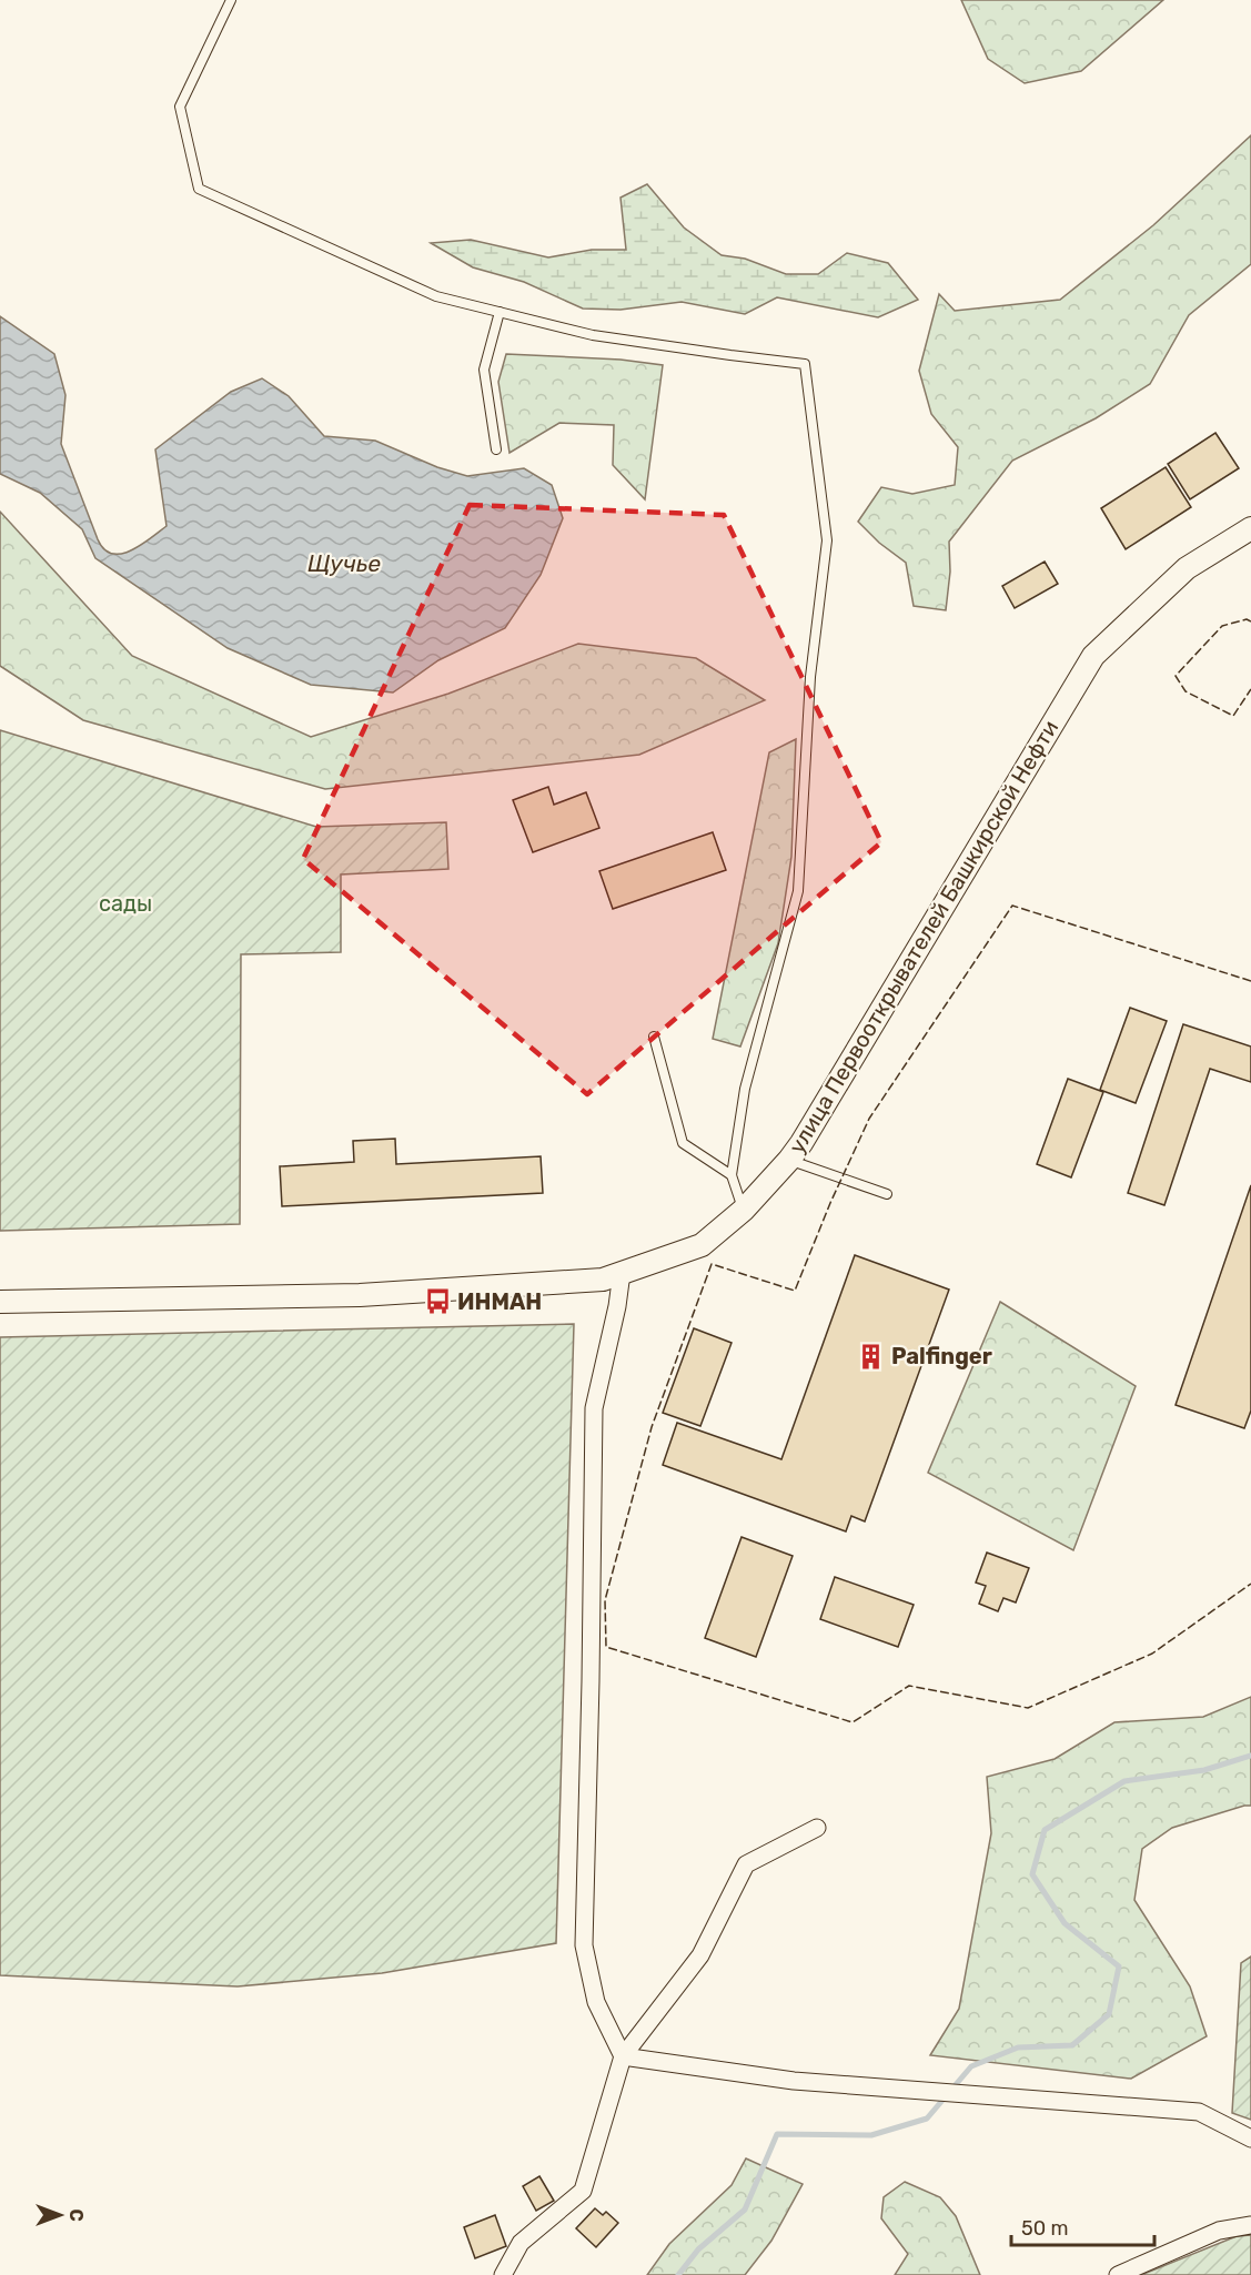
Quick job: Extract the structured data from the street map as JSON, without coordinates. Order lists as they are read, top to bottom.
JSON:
{
  "streets": {
    "street": ["улица Первооткрывателей Башкирской Нефти"]
  },
  "water": ["Щучье"],
  "parks": ["сады"],
  "places": {
    "bus stop": ["ИНМАН"],
    "building": ["Palfinger"]
  },
  "scale_bar": "50 m",
  "north": "right"
}
